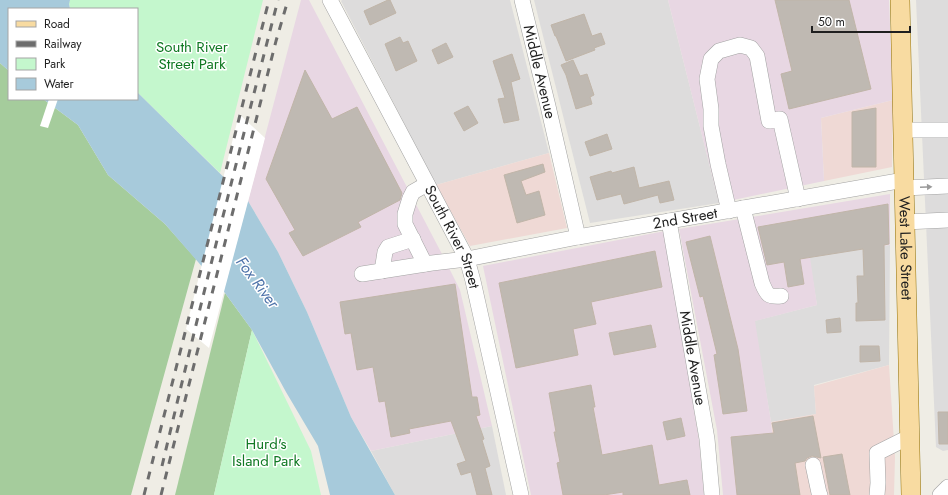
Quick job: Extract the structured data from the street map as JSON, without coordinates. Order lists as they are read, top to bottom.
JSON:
{
  "streets": {
    "main road": ["West Lake Street"],
    "street": ["Middle Avenue", "2nd Street", "South River Street"]
  },
  "crossings": [
    ["Middle Avenue", "2nd Street"],
    ["2nd Street", "South River Street"],
    ["2nd Street", "West Lake Street"]
  ],
  "water": ["Fox River"],
  "parks": ["South River Street Park", "Hurd's Island Park"],
  "legend": [
    "Road",
    "Railway",
    "Park",
    "Water"
  ],
  "scale_bar": "50 m"
}
